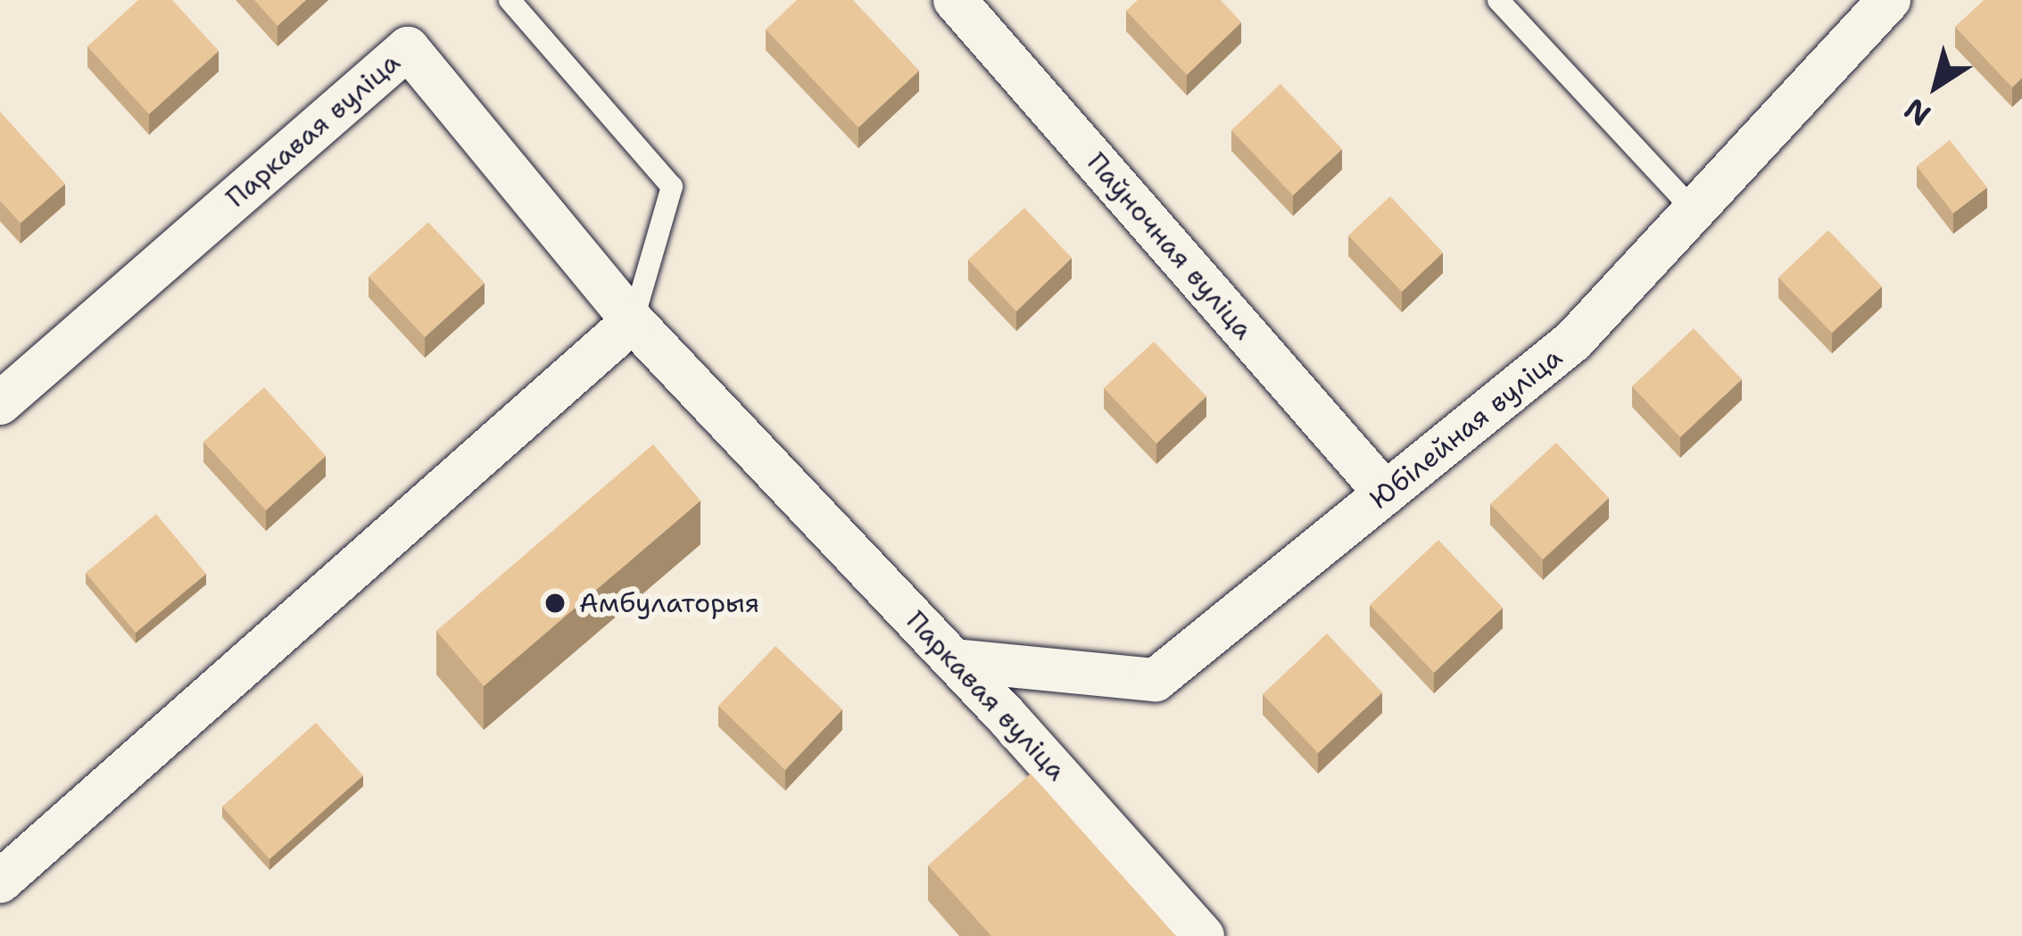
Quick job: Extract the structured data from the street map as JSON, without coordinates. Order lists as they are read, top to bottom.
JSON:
{
  "streets": {
    "street": ["Паркавая вуліца", "Паўночная вуліца", "Юбілейная вуліца"]
  },
  "crossings": [
    ["Паркавая вуліца", "Юбілейная вуліца"],
    ["Паўночная вуліца", "Юбілейная вуліца"]
  ],
  "places": ["Амбулаторыя"],
  "north": "bottom left"
}
